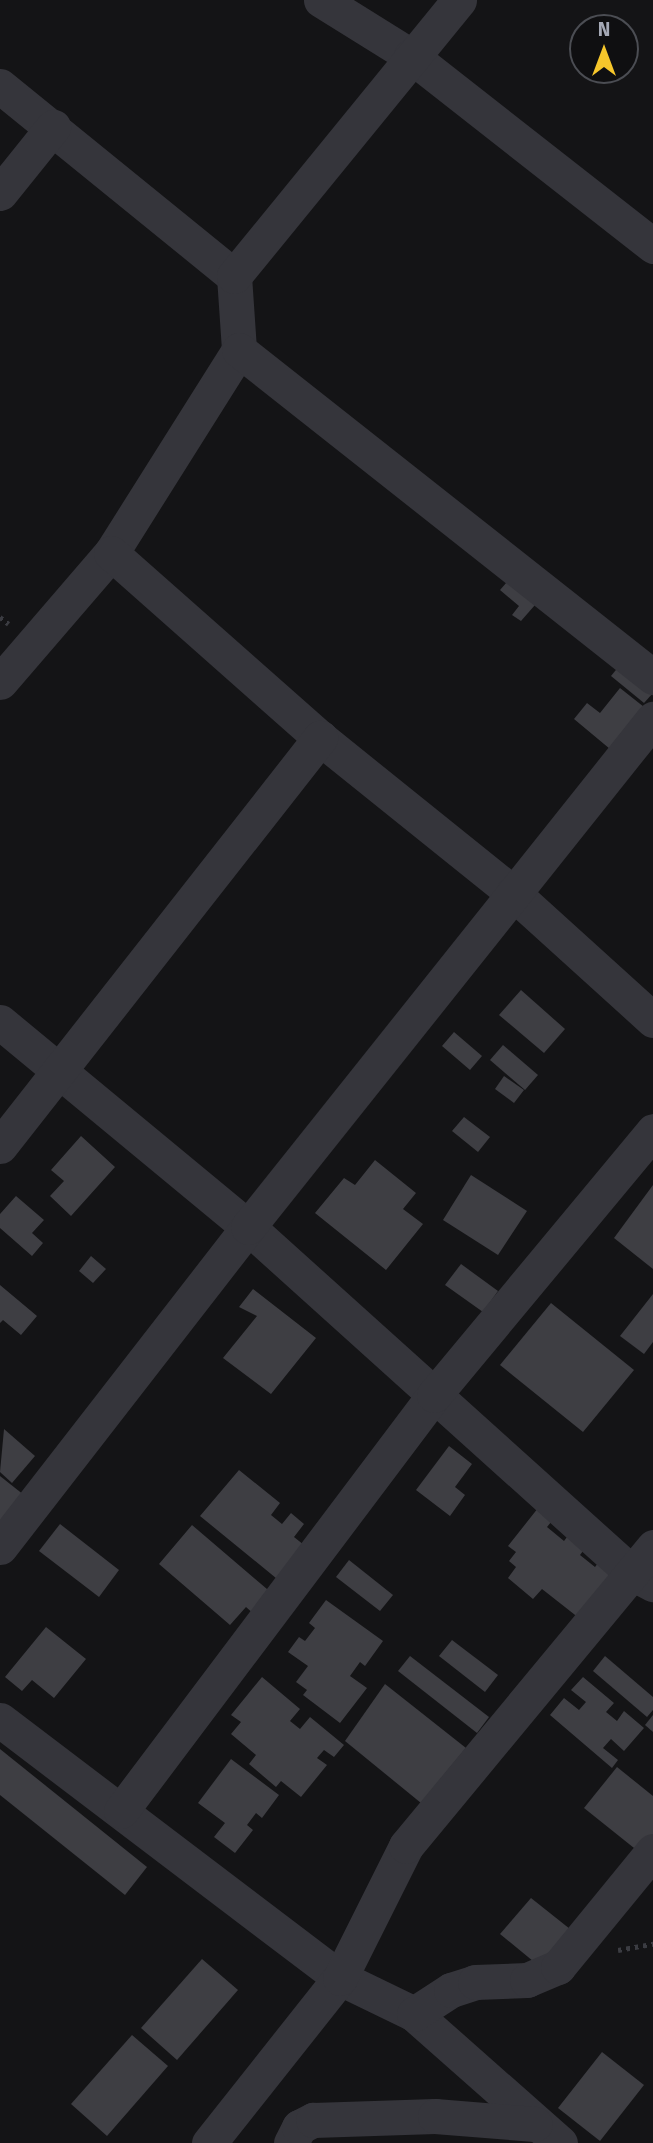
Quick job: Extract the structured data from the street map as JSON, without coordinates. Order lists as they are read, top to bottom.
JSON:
{
  "north": "top"
}
